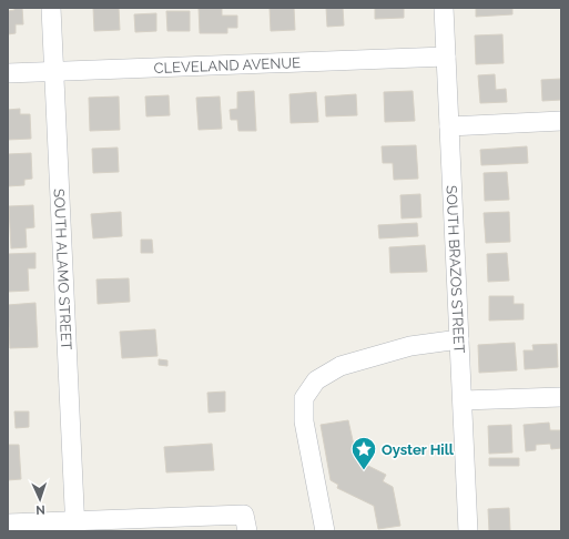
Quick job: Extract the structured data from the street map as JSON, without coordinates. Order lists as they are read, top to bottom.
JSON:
{
  "streets": {
    "street": ["CLEVELAND AVENUE", "SOUTH ALAMO STREET", "SOUTH BRAZOS STREET"]
  },
  "crossings": [
    ["CLEVELAND AVENUE", "SOUTH ALAMO STREET"],
    ["CLEVELAND AVENUE", "SOUTH BRAZOS STREET"]
  ],
  "places": {
    "place": ["Oyster Hill"]
  },
  "north": "bottom"
}
